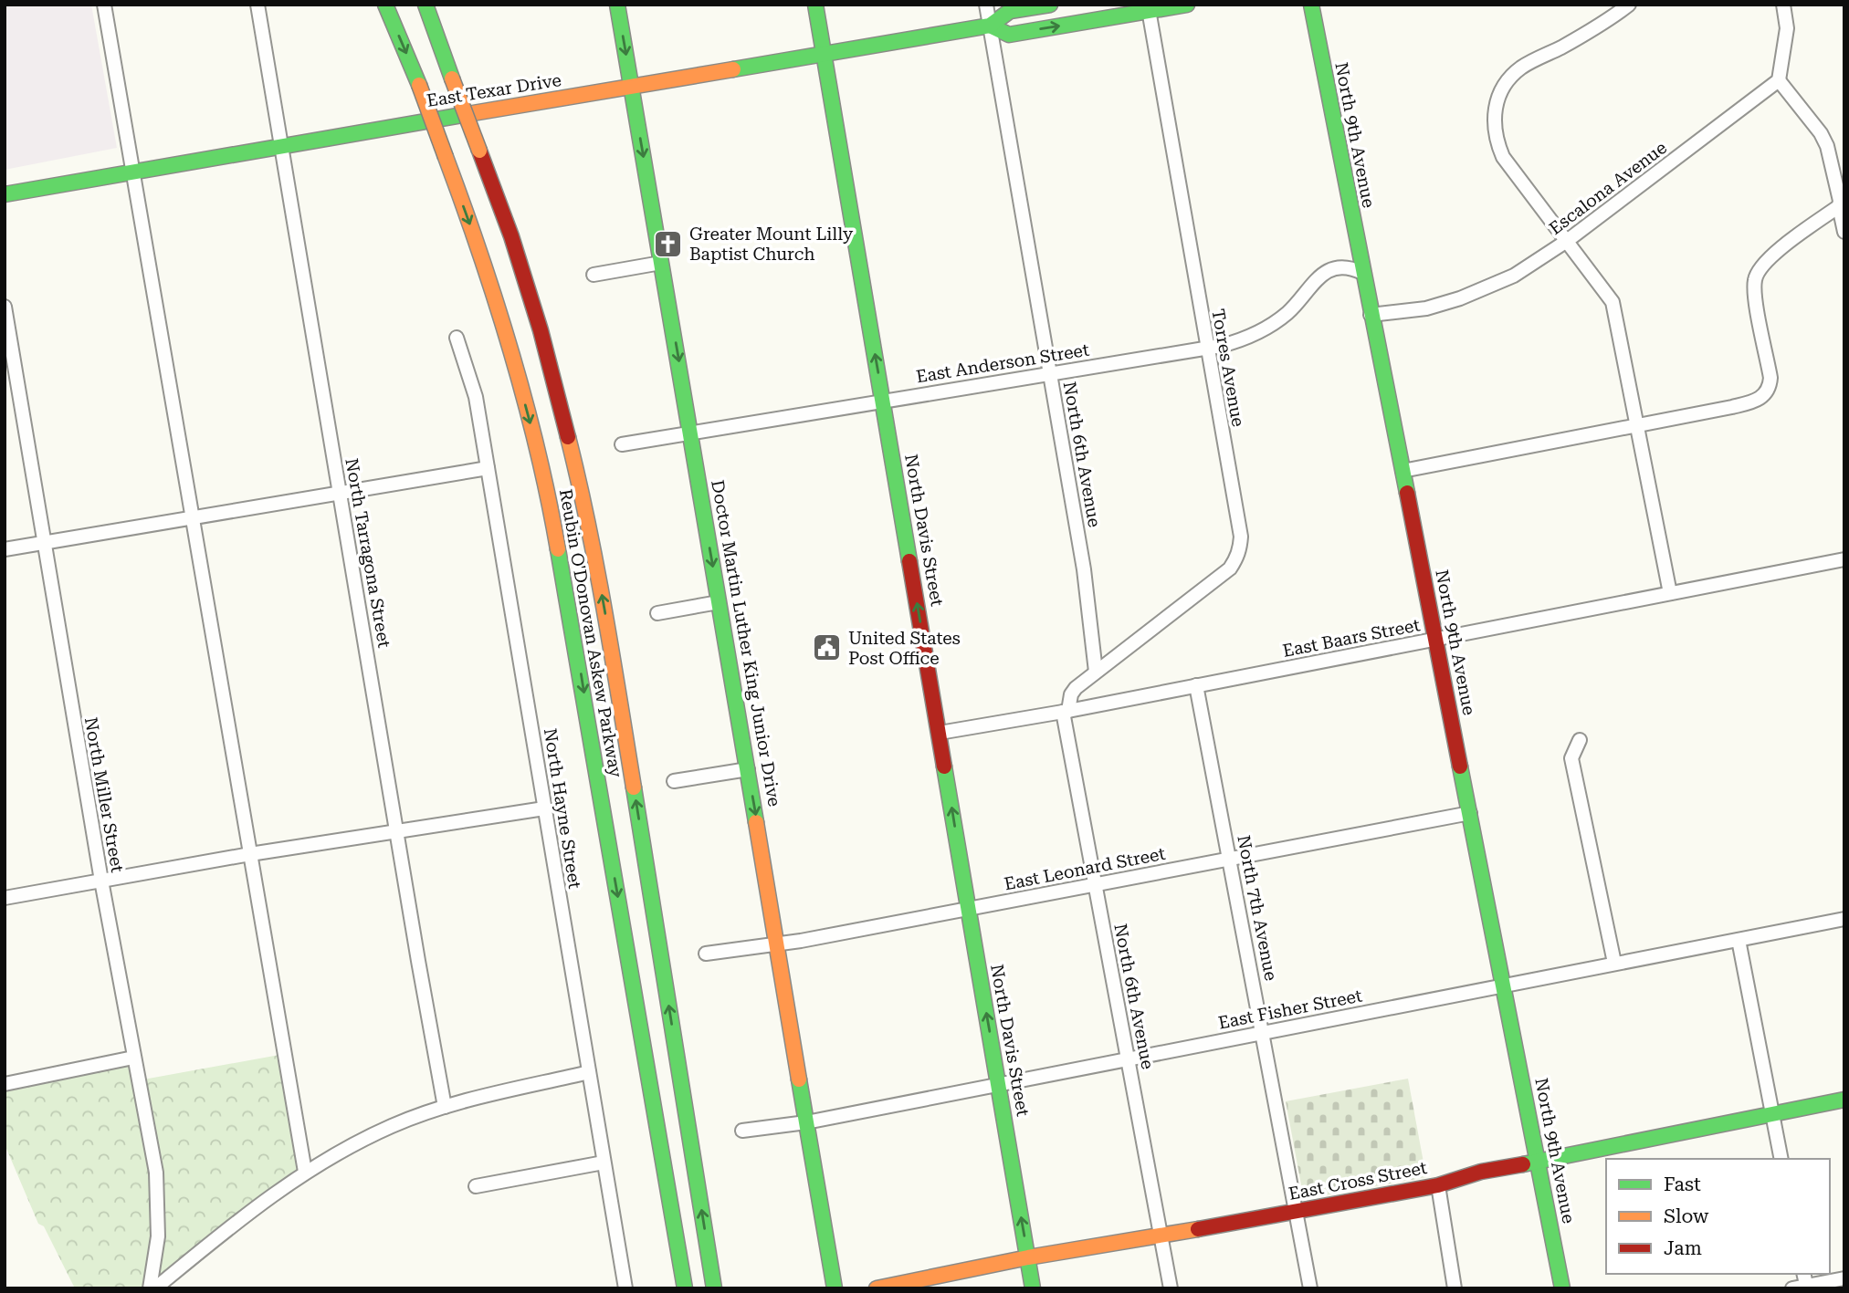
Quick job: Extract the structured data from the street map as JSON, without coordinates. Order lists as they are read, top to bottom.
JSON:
{
  "streets": {
    "main road": [
      "East Texar Drive",
      "North 9th Avenue",
      "North Davis Street",
      "Reubin O'Donovan Askew Parkway",
      "Doctor Martin Luther King Junior Drive",
      "East Cross Street"
    ],
    "street": [
      "Escalona Avenue",
      "East Anderson Street",
      "Torres Avenue",
      "North 6th Avenue",
      "North Tarragona Street",
      "East Baars Street",
      "North Miller Street",
      "North Hayne Street",
      "East Leonard Street",
      "North 7th Avenue",
      "East Fisher Street"
    ]
  },
  "crossings": [
    ["East Texar Drive", "Torres Avenue"],
    ["East Texar Drive", "North 6th Avenue"],
    ["East Texar Drive", "North Davis Street"],
    ["East Texar Drive", "North Tarragona Street"],
    ["East Texar Drive", "Doctor Martin Luther King Junior Drive"],
    ["North 9th Avenue", "Escalona Avenue"],
    ["North 9th Avenue", "East Anderson Street"],
    ["North 9th Avenue", "East Baars Street"],
    ["North 9th Avenue", "East Leonard Street"],
    ["North 9th Avenue", "East Fisher Street"],
    ["North 9th Avenue", "East Cross Street"],
    ["East Anderson Street", "Torres Avenue"],
    ["East Anderson Street", "North 6th Avenue"],
    ["East Anderson Street", "North Davis Street"],
    ["East Anderson Street", "Doctor Martin Luther King Junior Drive"],
    ["Torres Avenue", "North 6th Avenue"],
    ["North 6th Avenue", "East Baars Street"],
    ["North 6th Avenue", "East Leonard Street"],
    ["North 6th Avenue", "East Fisher Street"],
    ["North 6th Avenue", "East Cross Street"],
    ["North Davis Street", "East Baars Street"],
    ["North Davis Street", "East Leonard Street"],
    ["North Davis Street", "East Fisher Street"],
    ["North Davis Street", "East Cross Street"],
    ["East Baars Street", "North 7th Avenue"],
    ["Doctor Martin Luther King Junior Drive", "East Leonard Street"],
    ["Doctor Martin Luther King Junior Drive", "East Fisher Street"],
    ["East Leonard Street", "North 7th Avenue"],
    ["North 7th Avenue", "East Fisher Street"],
    ["North 7th Avenue", "East Cross Street"]
  ],
  "one_way": ["North Davis Street", "Doctor Martin Luther King Junior Drive"],
  "places": {
    "church": ["Greater Mount Lilly Baptist Church"],
    "public building": ["United States Post Office"]
  },
  "legend": ["Fast", "Slow", "Jam"]
}
